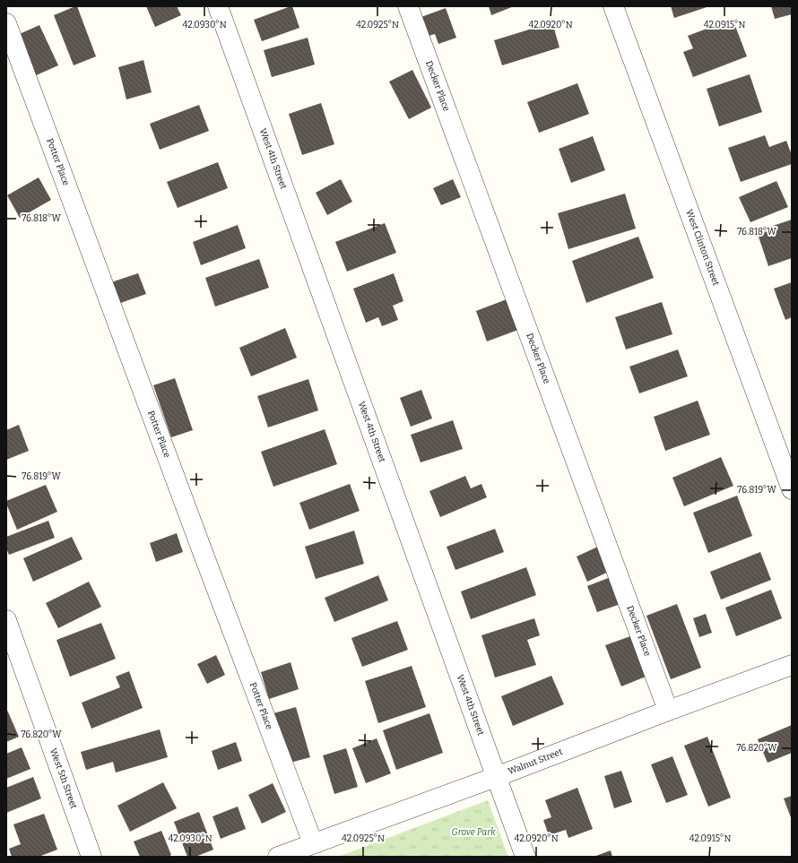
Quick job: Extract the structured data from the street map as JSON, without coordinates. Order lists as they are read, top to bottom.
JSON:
{
  "streets": {
    "street": [
      "Decker Place",
      "West 4th Street",
      "Potter Place",
      "West Clinton Street",
      "Walnut Street",
      "West 5th Street"
    ]
  },
  "crossings": [
    ["Decker Place", "Walnut Street"],
    ["West 4th Street", "Walnut Street"],
    ["Potter Place", "Walnut Street"]
  ],
  "parks": ["Grove Park"],
  "coordinates": [
    "42.0930°N",
    "42.0925°N",
    "42.0920°N",
    "42.0915°N",
    "76.818°W",
    "76.819°W",
    "76.820°W"
  ]
}
